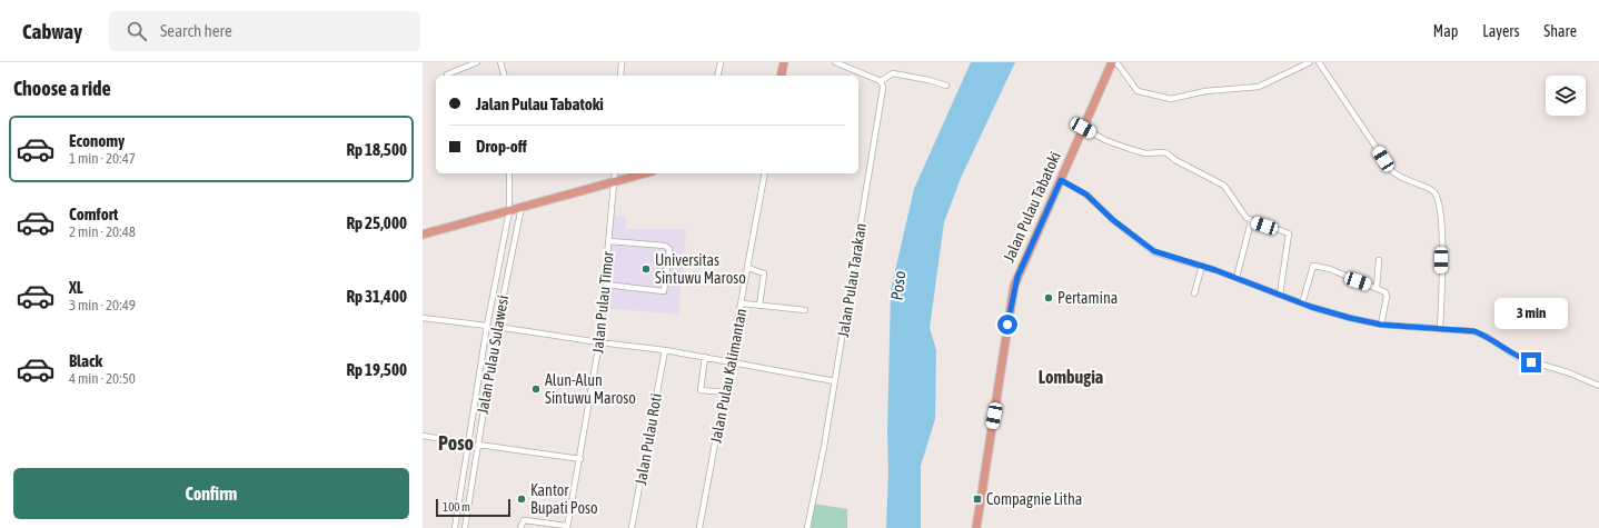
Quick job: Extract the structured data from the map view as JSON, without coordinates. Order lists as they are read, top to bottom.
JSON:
{
  "streets": {
    "highway": ["Jalan Pulau Tabatoki"],
    "street": [
      "Jalan Pulau Tarakan",
      "Jalan Pulau Timor",
      "Jalan Pulau Sulawesi",
      "Jalan Pulau Kalimantan",
      "Jalan Pulau Roti"
    ]
  },
  "districts": ["Lombugia", "Poso"],
  "water": ["Poso"],
  "places": {
    "other": [
      "Universitas Sintuwu Maroso",
      "Pertamina",
      "Alun-Alun Sintuwu Maroso",
      "Kantor Bupati Poso"
    ],
    "transit": ["Compagnie Litha"]
  },
  "scale_bar": "100 m",
  "page": {
    "header": "Cabway",
    "search": "Search here",
    "nav": ["Map", "Layers", "Share"],
    "heading": "Choose a ride",
    "banner": ["Jalan Pulau Tabatoki", "Drop-off"],
    "list": [
      {
        "name": "Economy",
        "note": "1 min · 20:47",
        "value": "Rp 18,500"
      },
      {
        "name": "Comfort",
        "note": "2 min · 20:48",
        "value": "Rp 25,000"
      },
      {
        "name": "XL",
        "note": "3 min · 20:49",
        "value": "Rp 31,400"
      },
      {
        "name": "Black",
        "note": "4 min · 20:50",
        "value": "Rp 19,500"
      }
    ],
    "bubble": "3 min",
    "buttons": "Confirm",
    "scale": "100 m"
  }
}
